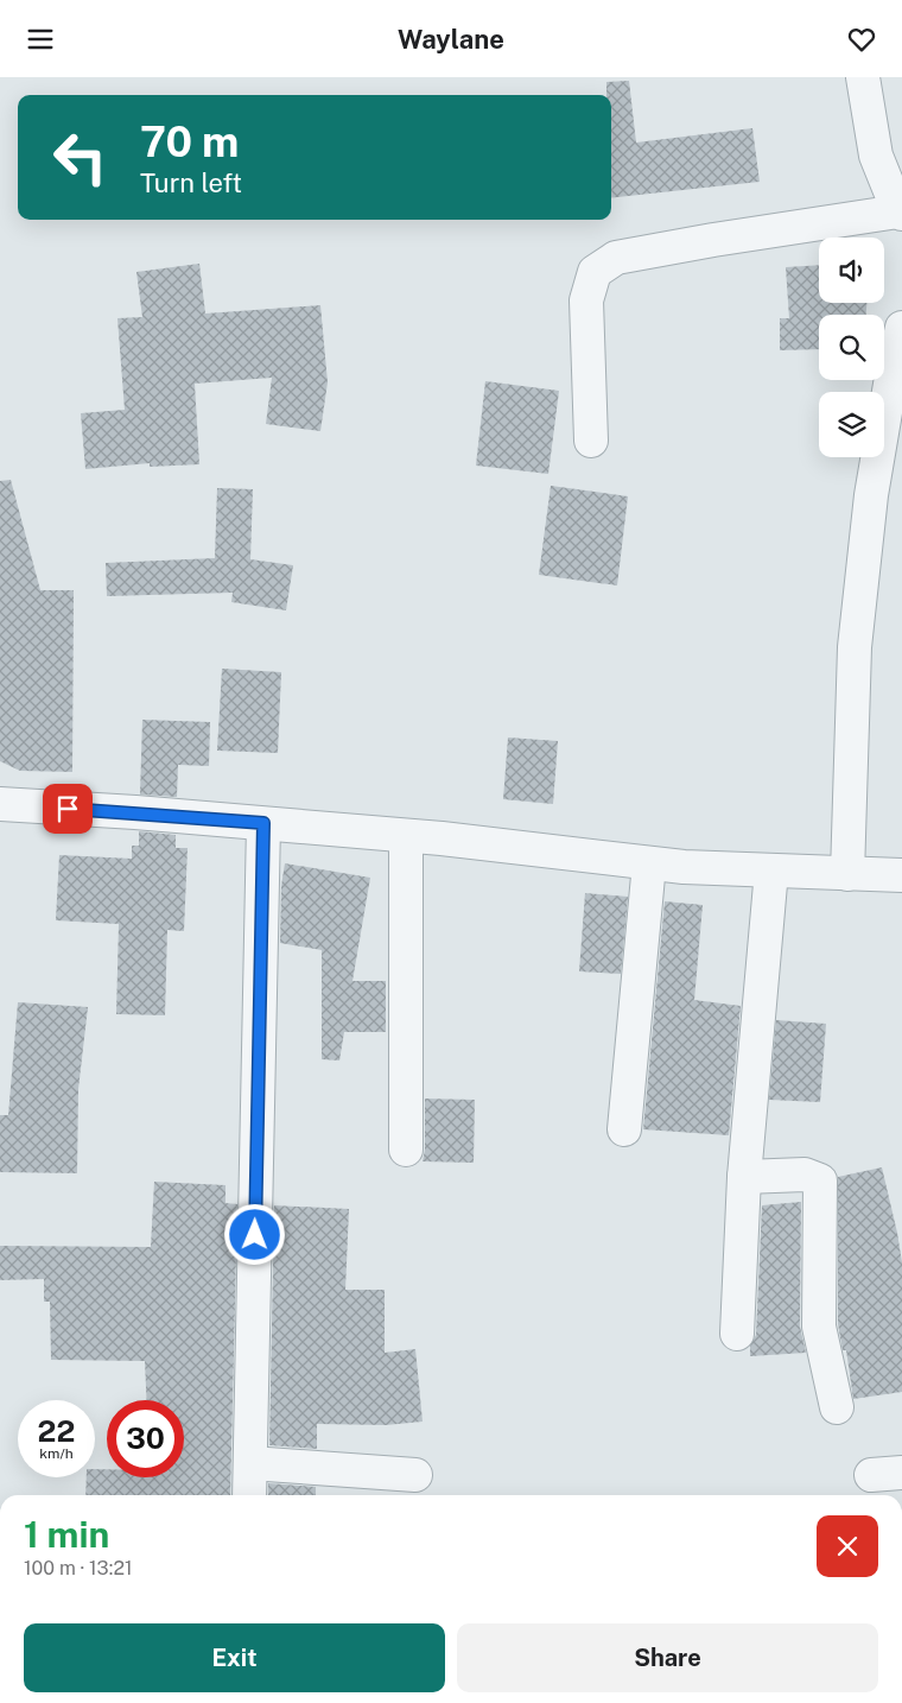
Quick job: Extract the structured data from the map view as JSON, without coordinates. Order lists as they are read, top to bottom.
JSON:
{
  "page": {
    "header": "Waylane",
    "turn": ["70 m", "Turn left"],
    "speed": "22 km/h",
    "limit": "30",
    "heading": ["1 min", "100 m · 13:21"],
    "buttons": ["Exit", "Share"]
  }
}
